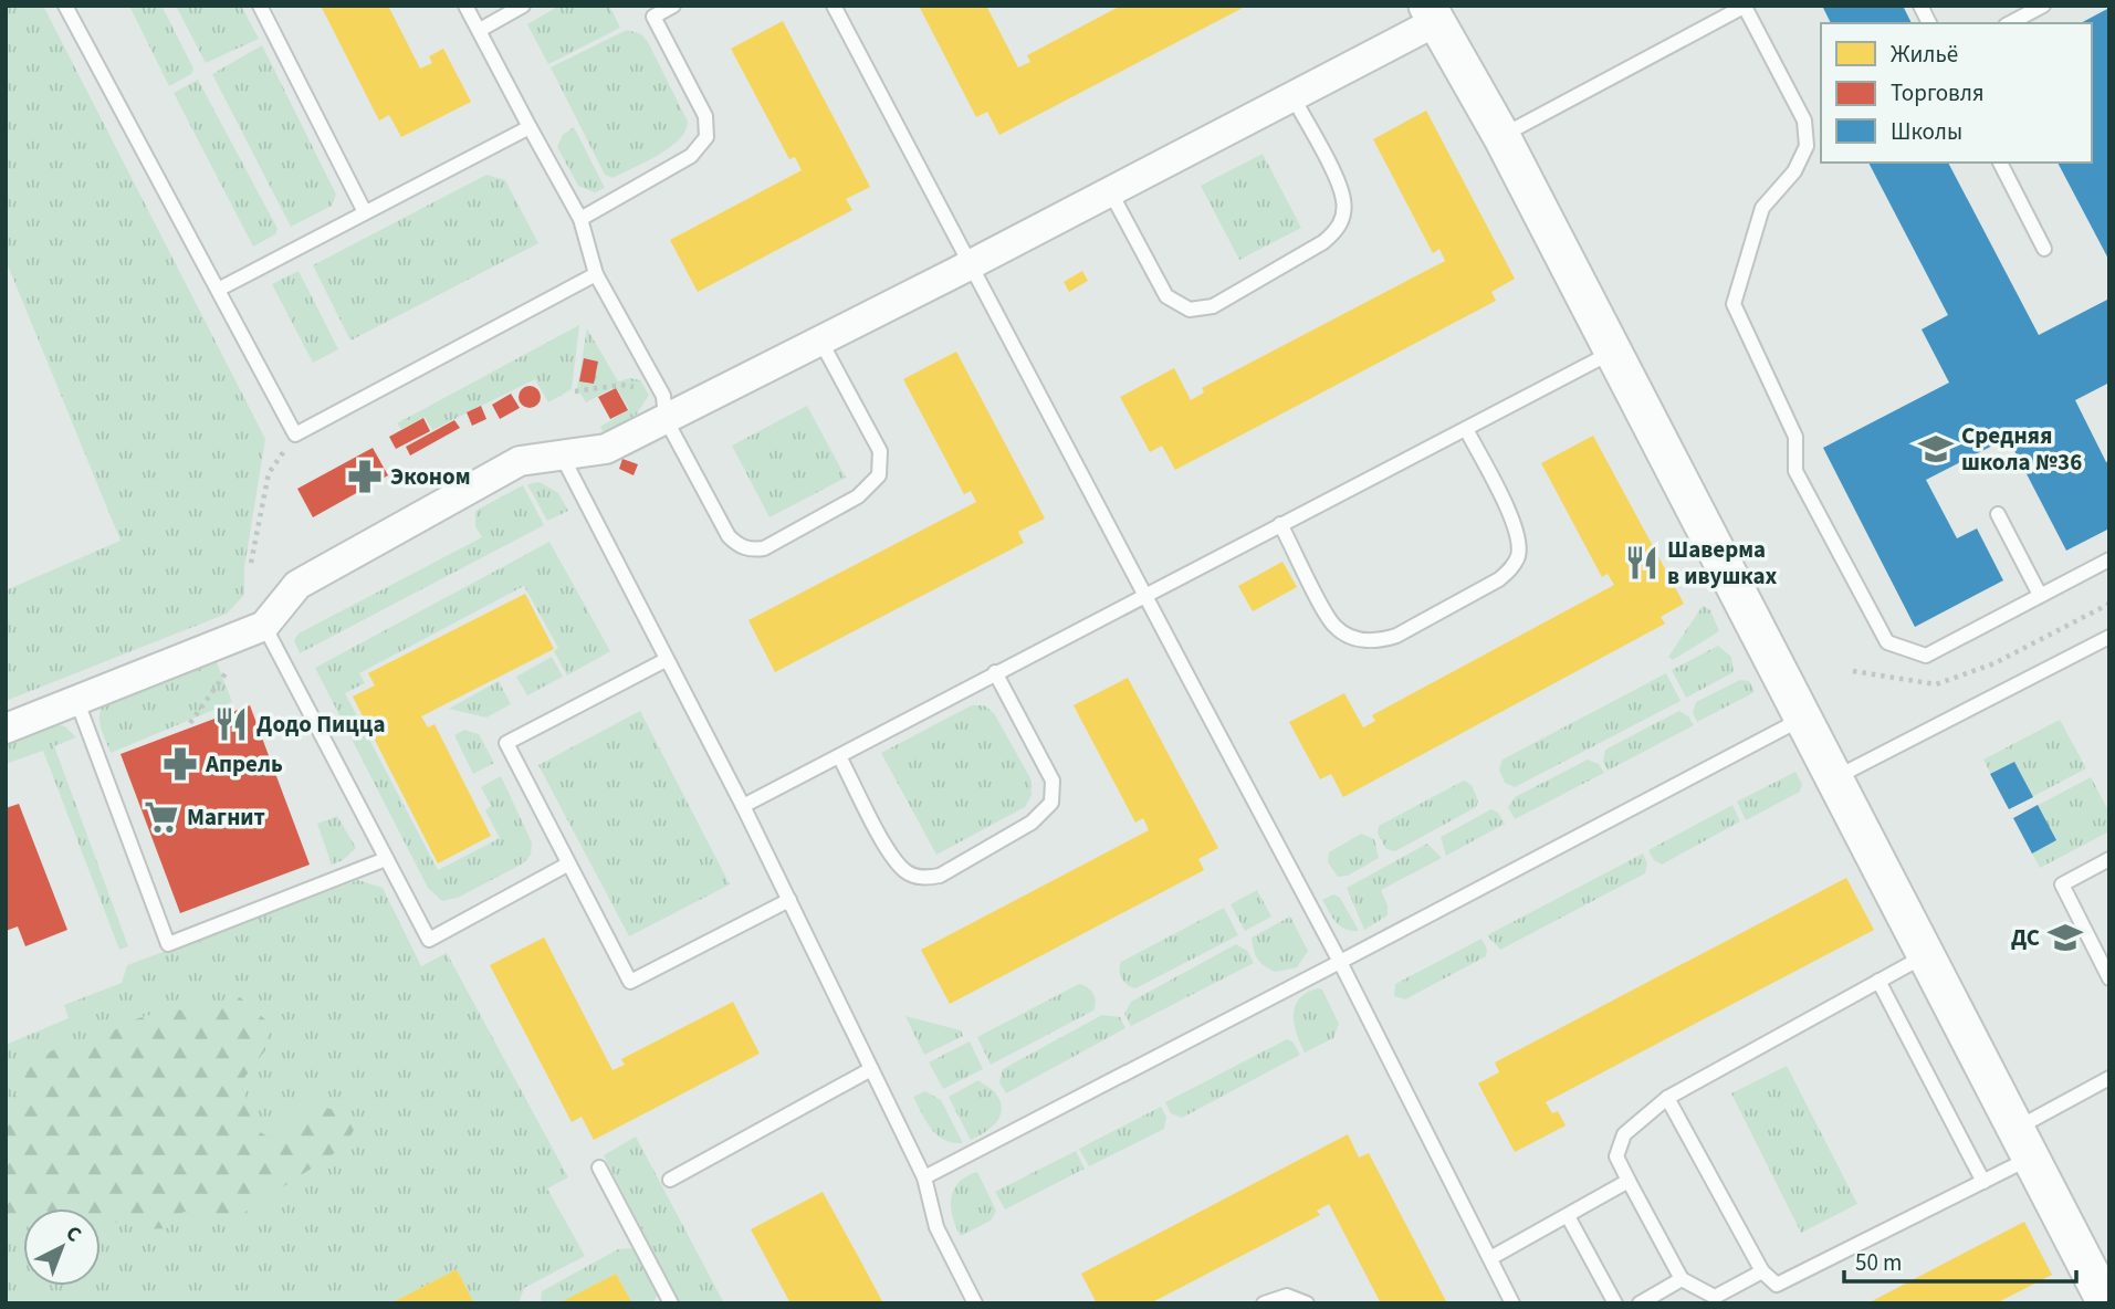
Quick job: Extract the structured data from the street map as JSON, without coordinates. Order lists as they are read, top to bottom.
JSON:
{
  "places": {
    "school or university": ["Средняя школа №36", "ДС"],
    "pharmacy": ["Эконом", "Апрель"],
    "restaurant": ["Шаверма в ивушках", "Додо Пицца"],
    "supermarket": ["Магнит"]
  },
  "legend": ["Жильё", "Торговля", "Школы"],
  "scale_bar": "50 m",
  "north": "top right"
}
